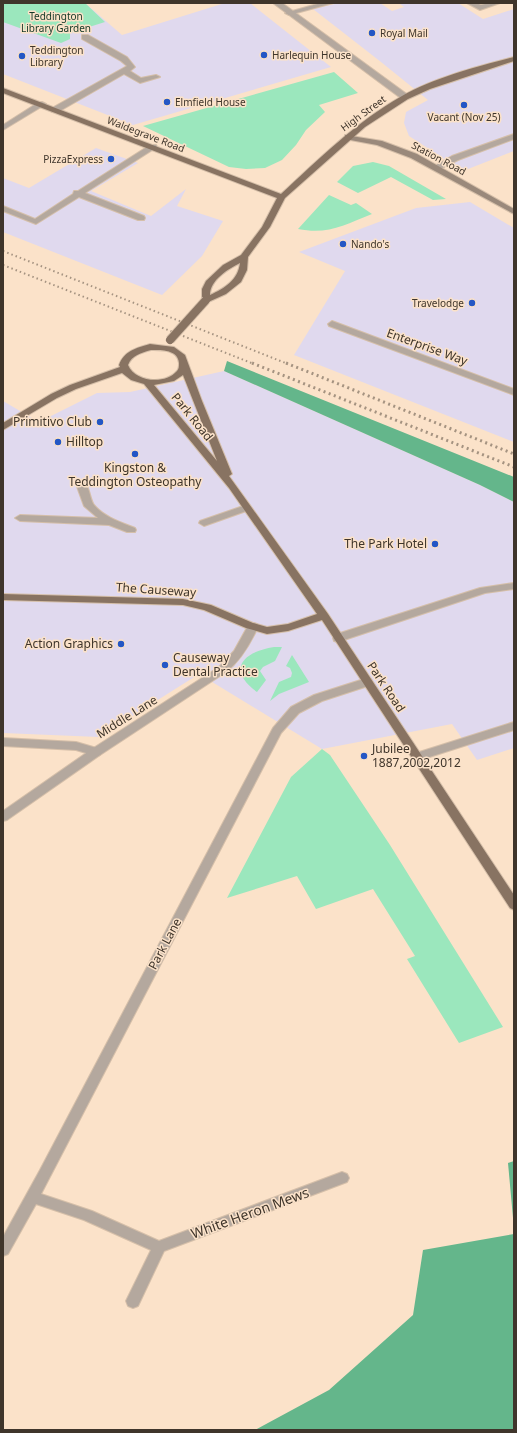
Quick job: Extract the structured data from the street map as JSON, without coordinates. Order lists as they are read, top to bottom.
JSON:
{
  "streets": {
    "main road": [
      "High Street",
      "Waldegrave Road",
      "Station Road",
      "Park Road",
      "The Causeway"
    ],
    "street": [
      "Enterprise Way",
      "Middle Lane",
      "Park Lane",
      "White Heron Mews"
    ]
  },
  "crossings": [
    ["High Street", "Waldegrave Road"],
    ["High Street", "Station Road"],
    ["Park Road", "The Causeway"],
    ["Park Road", "Park Lane"],
    ["The Causeway", "Middle Lane"]
  ],
  "parks": ["Teddington Library Garden"],
  "places": [
    "Royal Mail",
    "Harlequin House",
    "Teddington Library",
    "Elmfield House",
    "Vacant (Nov 25)",
    "PizzaExpress",
    "Nando's",
    "Travelodge",
    "Primitivo Club",
    "Hilltop",
    "Kingston & Teddington Osteopathy",
    "The Park Hotel",
    "Action Graphics",
    "Causeway Dental Practice",
    "Jubilee 1887,2002,2012"
  ]
}
